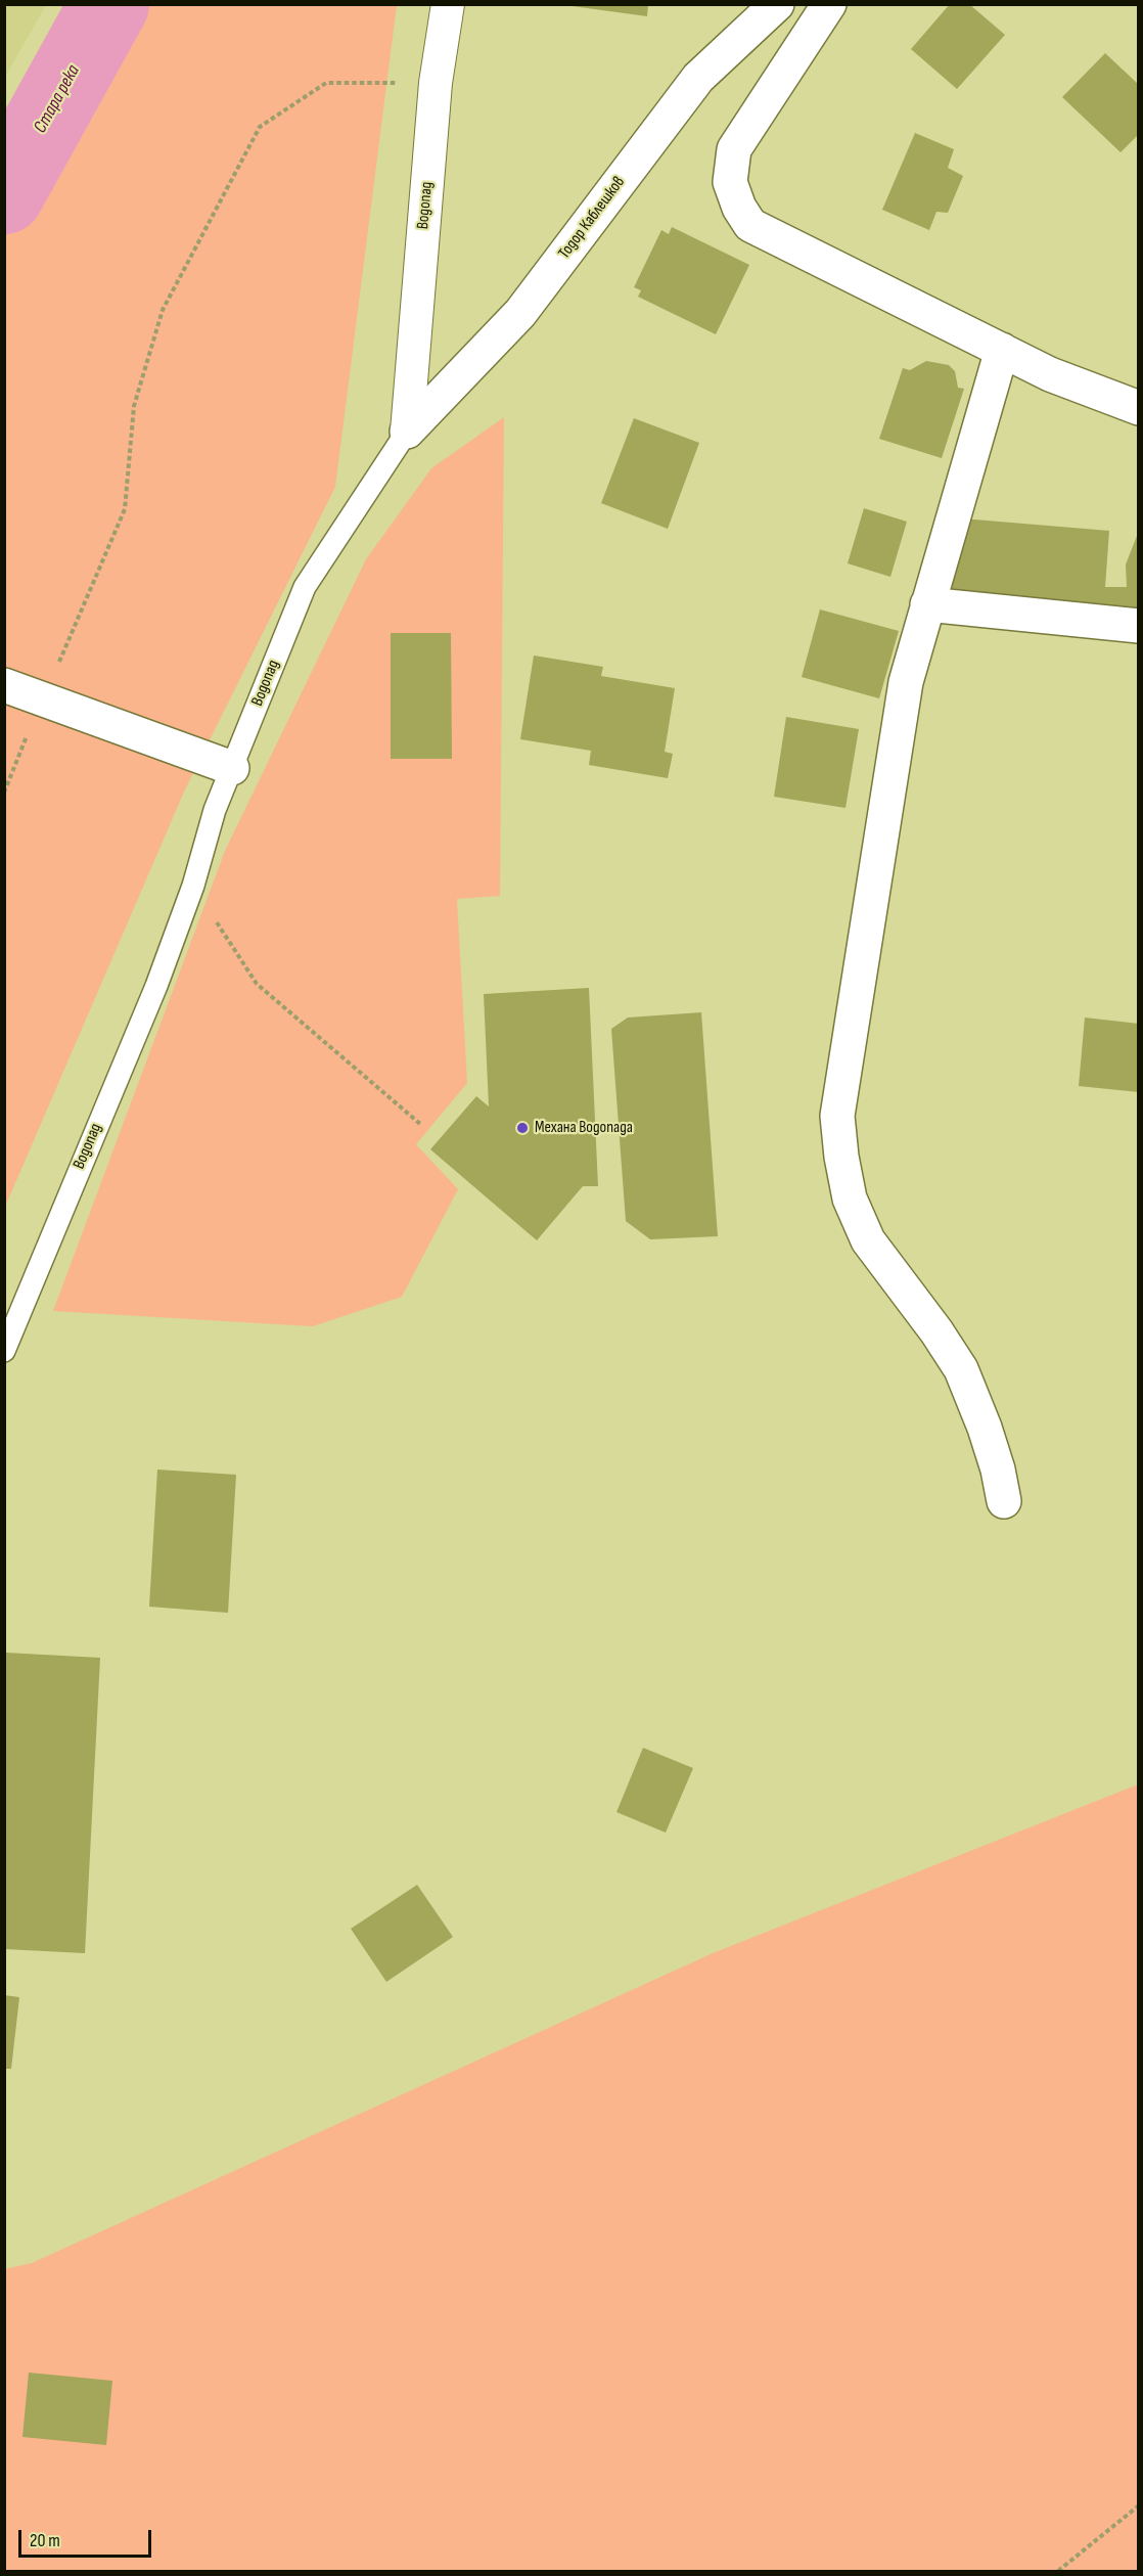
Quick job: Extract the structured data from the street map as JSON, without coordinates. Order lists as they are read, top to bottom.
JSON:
{
  "streets": {
    "street": ["Водопад", "Тодор Каблешков"]
  },
  "crossings": [
    ["Водопад", "Тодор Каблешков"]
  ],
  "water": ["Стара река"],
  "places": ["Механа Водопада"],
  "scale_bar": "20 m"
}
